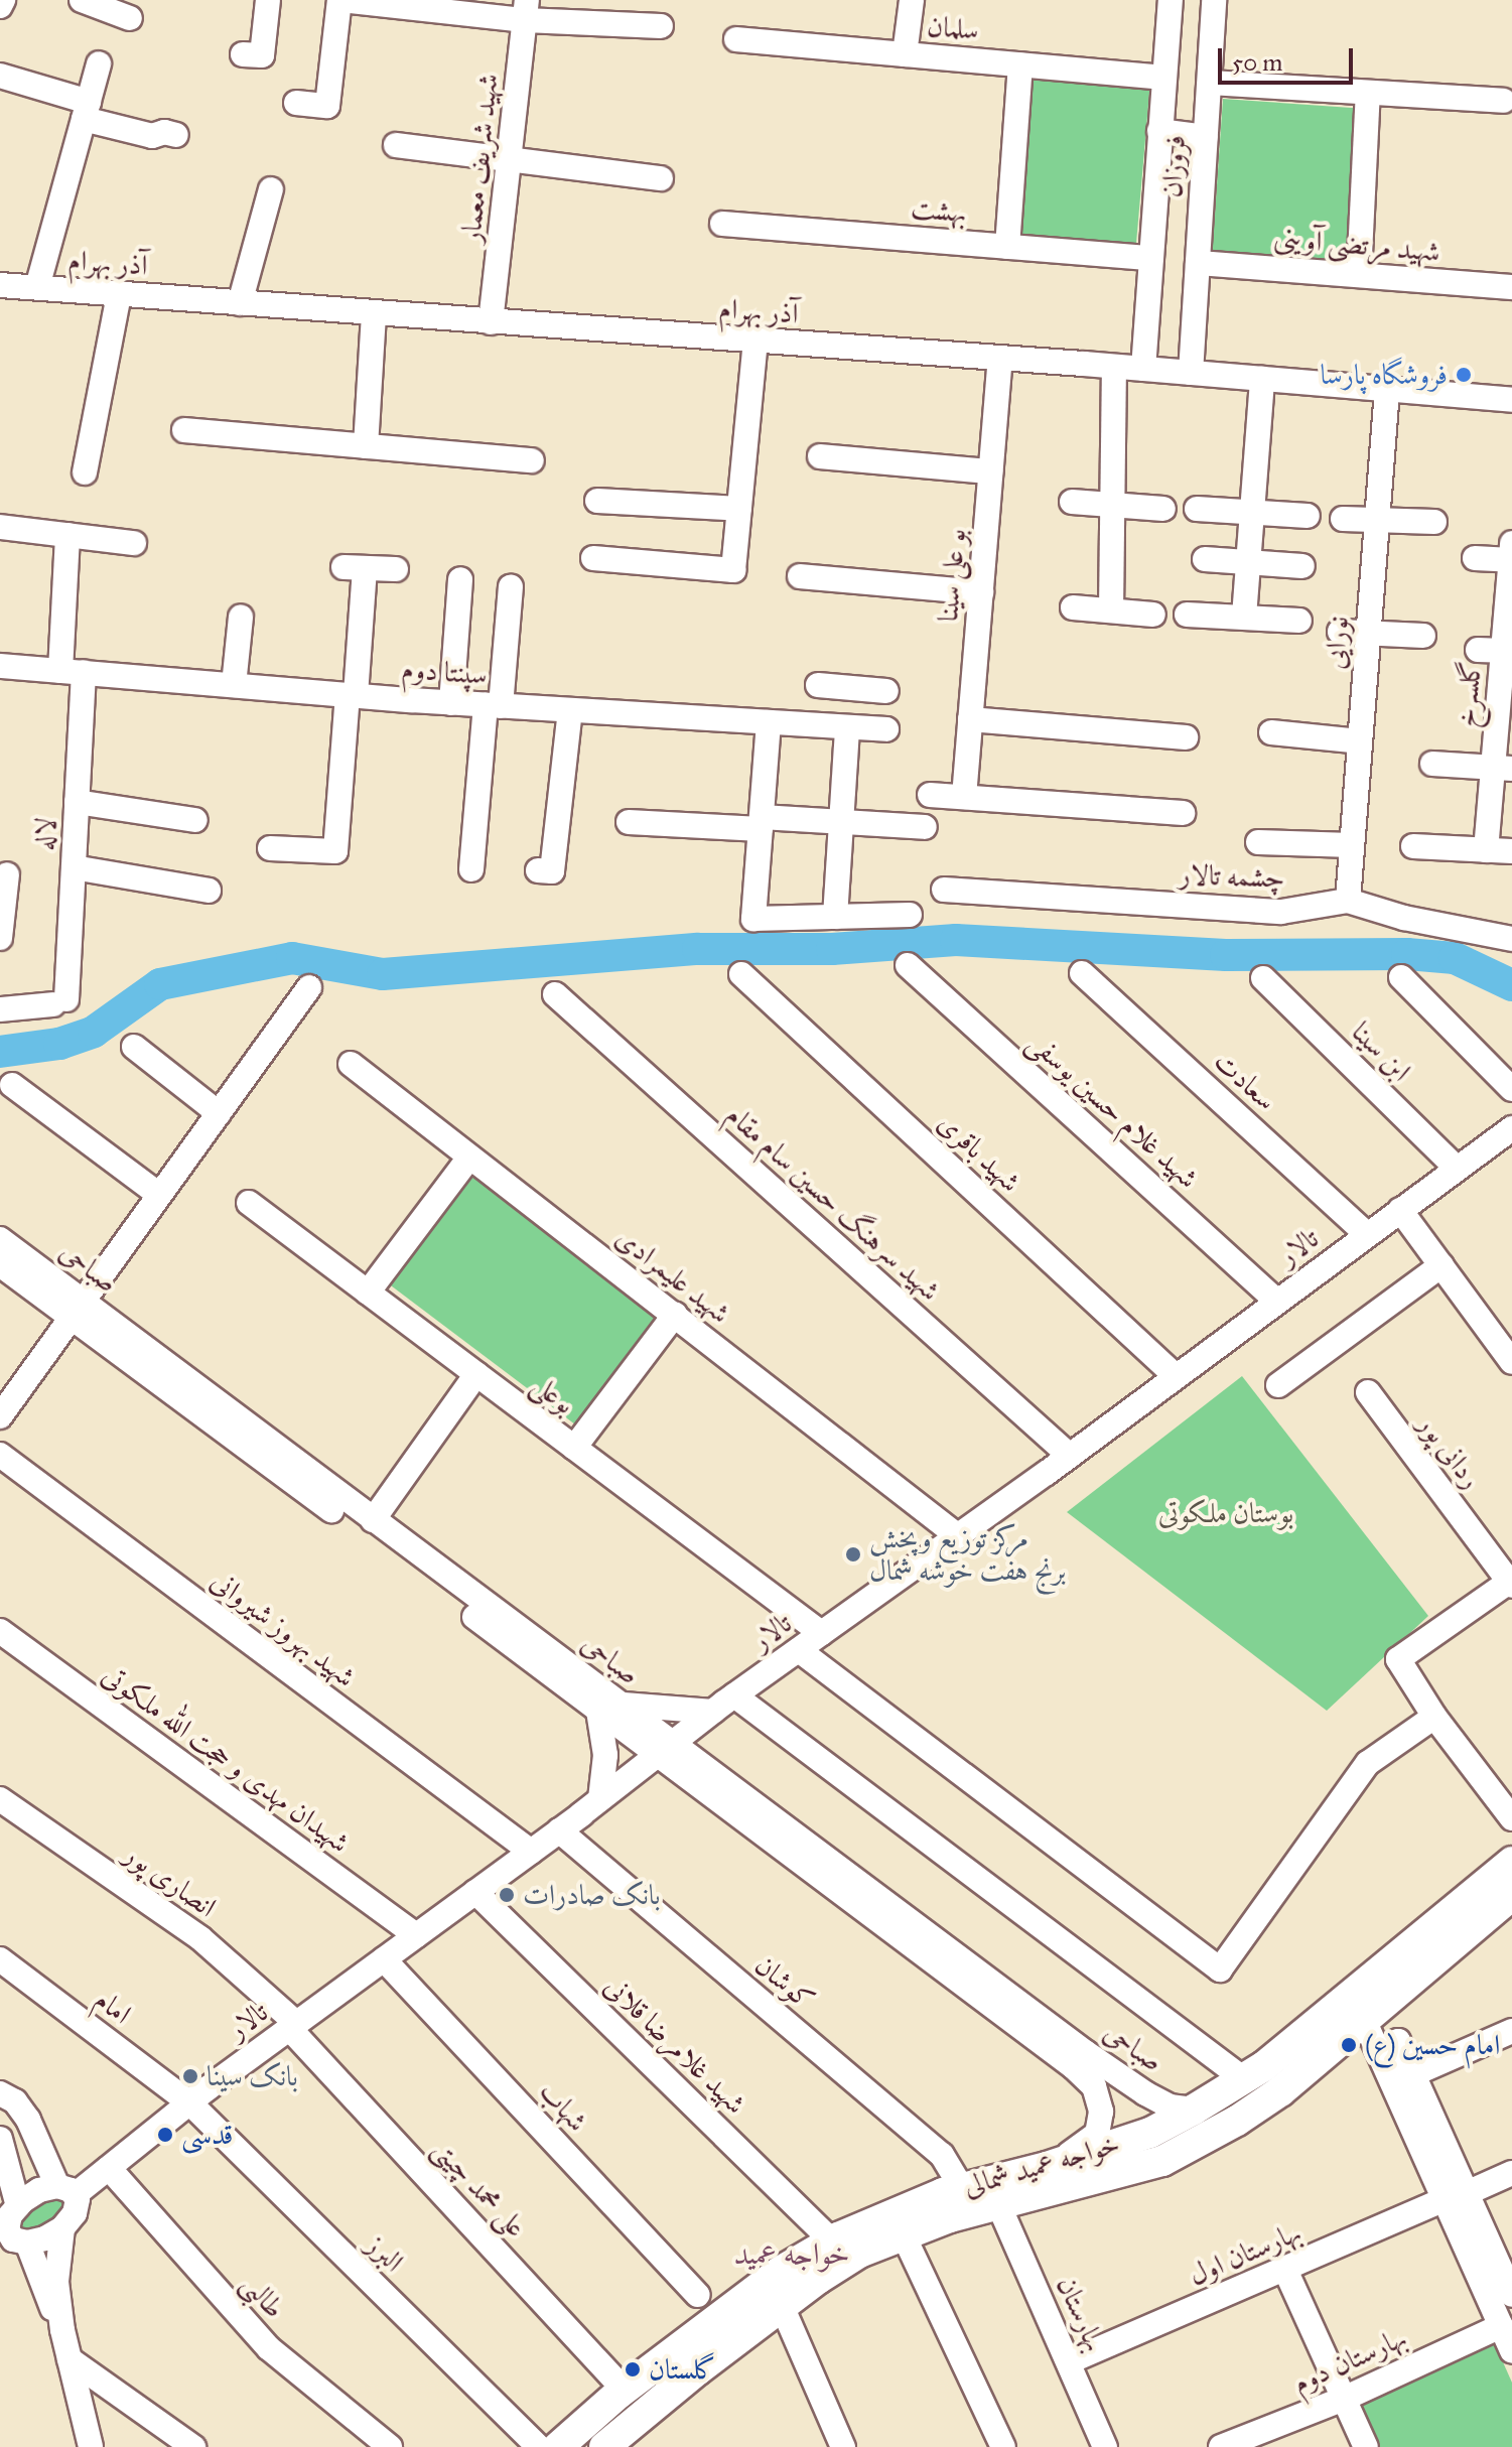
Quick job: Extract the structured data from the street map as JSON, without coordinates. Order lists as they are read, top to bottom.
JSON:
{
  "streets": {
    "main road": ["خواجه عمید شمالی"],
    "street": [
      "سلمان",
      "شهید شریف معمار",
      "فروزان",
      "بهشت",
      "شهید مرتضی آوینی",
      "آذر بهرام",
      "بو علی سینا",
      "نورایی",
      "سپنتا دوم",
      "گلسرخ",
      "لاله",
      "چشمه تالار",
      "ابن سینا",
      "سعادت",
      "شهید غلام حسین یوسفی",
      "شهید باقری",
      "شهید سرهنگ حسین سام مقام",
      "تالار",
      "صباحی",
      "شهید علیمرادی",
      "بوعلی",
      "ردانی پور",
      "شهید بهروز شیروانی",
      "شهیدان مهدی و حجت الله ملکوتی",
      "انصاری پور",
      "کوشان",
      "امام",
      "شهید غلامرضا قلانی",
      "شهاب",
      "علی محمد چیتی",
      "البرز",
      "بهارستان اول",
      "طالبی",
      "بهارستان",
      "بهارستان دوم"
    ]
  },
  "crossings": [
    ["سلمان", "فروزان"],
    ["شهید شریف معمار", "آذر بهرام"],
    ["فروزان", "بهشت"],
    ["فروزان", "شهید مرتضی آوینی"],
    ["فروزان", "آذر بهرام"],
    ["آذر بهرام", "بو علی سینا"],
    ["آذر بهرام", "نورایی"],
    ["نورایی", "چشمه تالار"],
    ["سپنتا دوم", "لاله"],
    ["ابن سینا", "تالار"],
    ["سعادت", "تالار"],
    ["شهید غلام حسین یوسفی", "تالار"],
    ["شهید باقری", "تالار"],
    ["شهید سرهنگ حسین سام مقام", "تالار"],
    ["تالار", "صباحی"],
    ["تالار", "شهید علیمرادی"],
    ["تالار", "بوعلی"],
    ["تالار", "شهید بهروز شیروانی"],
    ["تالار", "شهیدان مهدی و حجت الله ملکوتی"],
    ["تالار", "انصاری پور"],
    ["تالار", "کوشان"],
    ["تالار", "امام"],
    ["تالار", "شهید غلامرضا قلانی"],
    ["تالار", "شهاب"],
    ["تالار", "علی محمد چیتی"],
    ["تالار", "البرز"],
    ["تالار", "طالبی"],
    ["صباحی", "خواجه عمید شمالی"],
    ["انصاری پور", "علی محمد چیتی"],
    ["کوشان", "خواجه عمید شمالی"],
    ["امام", "البرز"],
    ["شهید غلامرضا قلانی", "خواجه عمید شمالی"],
    ["خواجه عمید شمالی", "علی محمد چیتی"],
    ["خواجه عمید شمالی", "بهارستان"],
    ["بهارستان اول", "بهارستان"]
  ],
  "districts": ["خواجه عمید"],
  "parks": ["بوستان ملکوتی"],
  "places": [
    "فروشگاه پارسا",
    "مرکز توزیع وپخش برنج هفت خوشه شمال",
    "بانک صادرات",
    "امام حسین (ع)",
    "بانک سینا",
    "قدسی",
    "گلستان"
  ],
  "scale_bar": "50 m"
}
